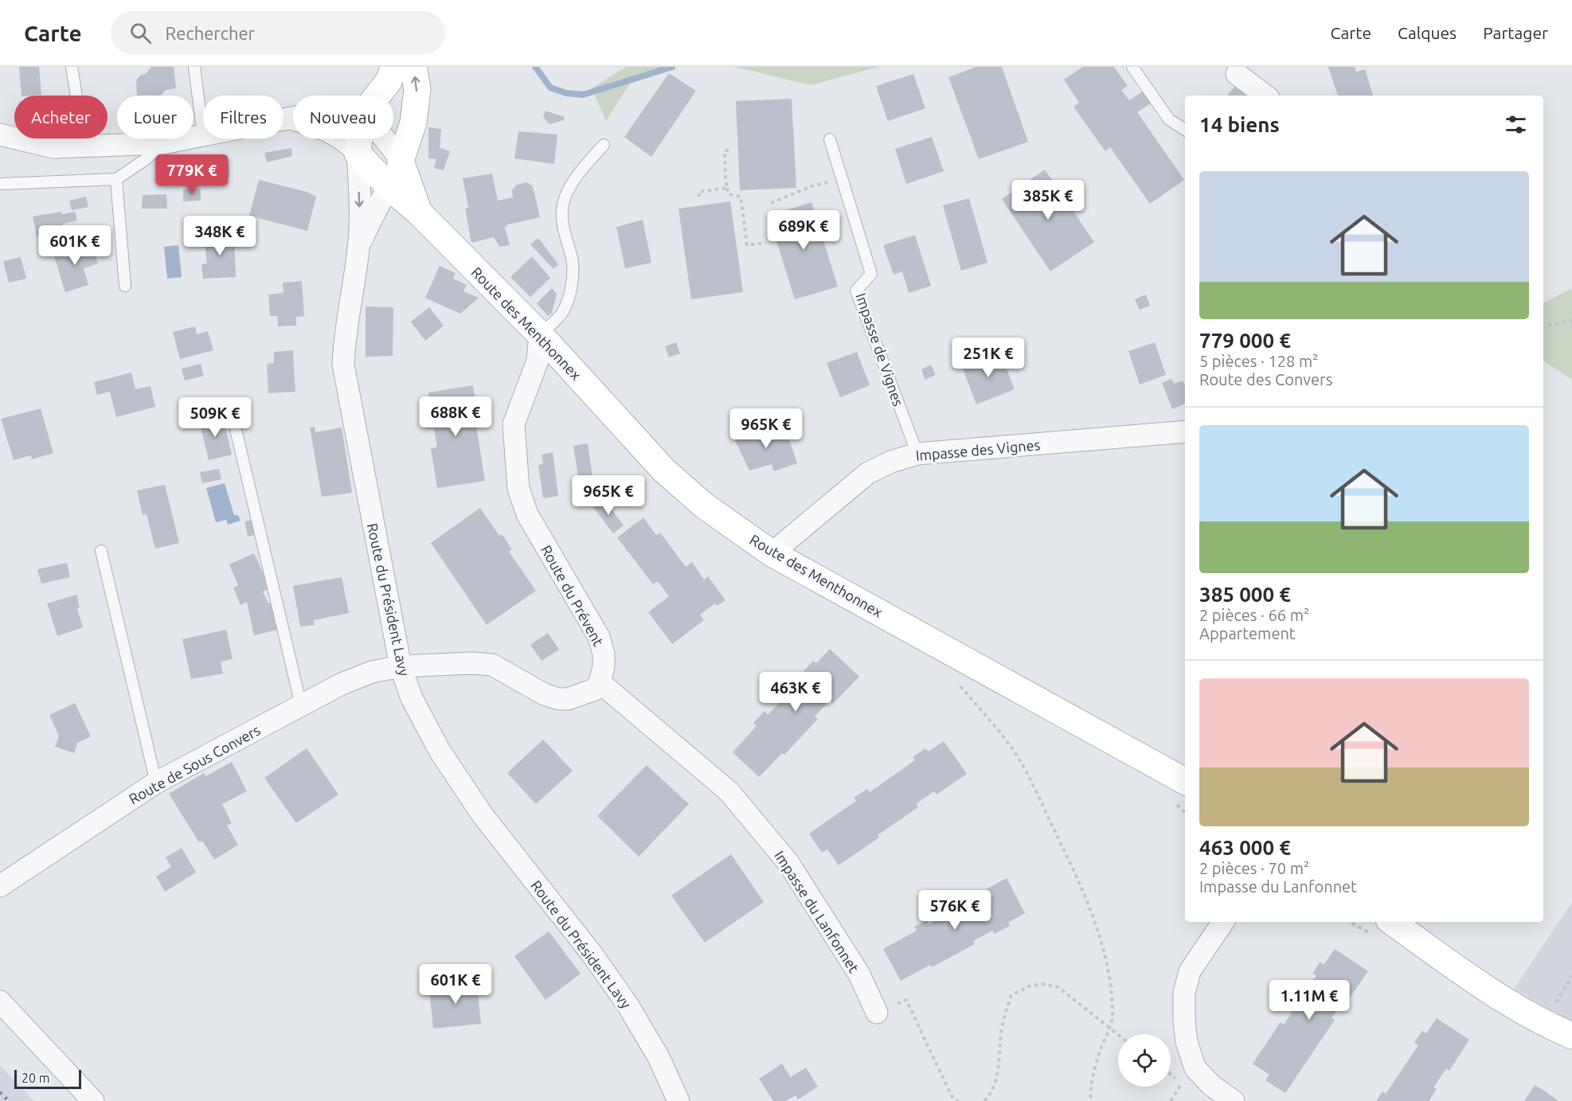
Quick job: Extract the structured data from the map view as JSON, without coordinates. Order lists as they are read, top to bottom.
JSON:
{
  "streets": {
    "street": [
      "Route des Menthonnex",
      "Impasse des Vignes",
      "Route du Prévent",
      "Route du Président Lavy",
      "Route de Sous Convers",
      "Impasse du Lanfonnet"
    ],
    "lane": ["Impasse de Vignes"]
  },
  "crossings": [
    ["Route des Menthonnex", "Impasse des Vignes"],
    ["Route des Menthonnex", "Route du Prévent"],
    ["Route des Menthonnex", "Route du Président Lavy"],
    ["Impasse de Vignes", "Impasse des Vignes"],
    ["Route du Prévent", "Impasse du Lanfonnet"],
    ["Route du Président Lavy", "Route de Sous Convers"]
  ],
  "scale_bar": "20 m",
  "page": {
    "header": "Carte",
    "search": "Rechercher",
    "nav": ["Carte", "Calques", "Partager"],
    "chip": [
      "Acheter",
      "Louer",
      "Filtres",
      "Nouveau"
    ],
    "heading": "14 biens",
    "list": [
      {
        "name": "779 000 €",
        "note": "5 pièces · 128 m² · Route des Convers"
      },
      {
        "name": "385 000 €",
        "note": "2 pièces · 66 m² · Appartement"
      },
      {
        "name": "463 000 €",
        "note": "2 pièces · 70 m² · Impasse du Lanfonnet"
      }
    ],
    "price": [
      "779K €",
      "385K €",
      "689K €",
      "348K €",
      "601K €",
      "251K €",
      "688K €",
      "509K €",
      "965K €",
      "965K €",
      "463K €",
      "576K €",
      "601K €",
      "1.11M €"
    ],
    "scale": "20 m"
  }
}
